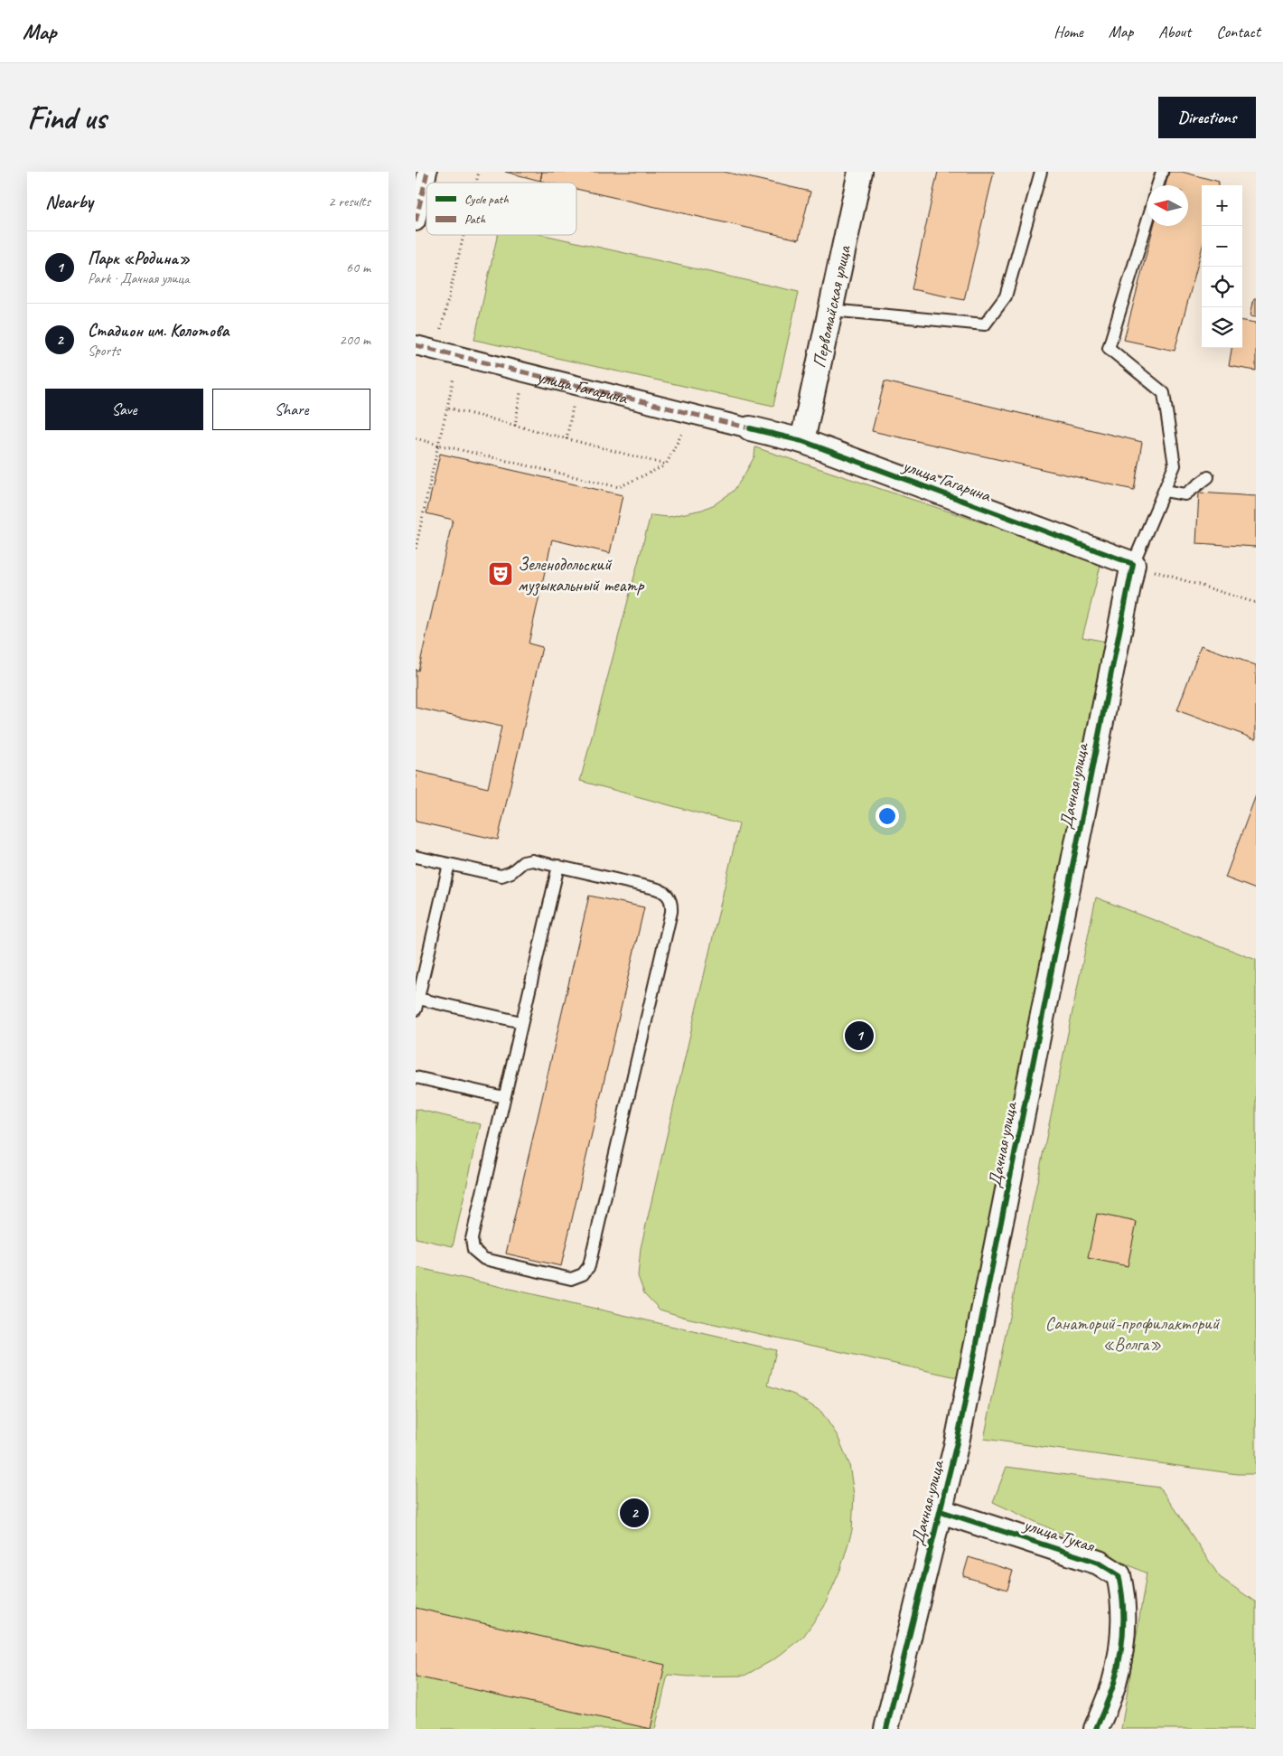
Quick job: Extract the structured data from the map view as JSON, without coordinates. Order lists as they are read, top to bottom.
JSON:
{
  "streets": {
    "street": [
      "Первомайская улица",
      "улица Гагарина",
      "Дачная улица",
      "улица Тукая"
    ]
  },
  "crossings": [
    ["Первомайская улица", "улица Гагарина"],
    ["улица Гагарина", "Дачная улица"],
    ["Дачная улица", "улица Тукая"]
  ],
  "parks": ["Санаторий-профилакторий «Волга»"],
  "places": {
    "theatre": ["Зеленодольский музыкальный театр"]
  },
  "legend": ["Cycle path", "Path"],
  "north": "left",
  "page": {
    "header": "Map",
    "nav": [
      "Home",
      "Map",
      "About",
      "Contact"
    ],
    "buttons": [
      "Directions",
      ["Save", "Share"]
    ],
    "title": "Find us",
    "heading": ["Nearby", "2 results"],
    "map_buttons": ["+", "−"],
    "list": [
      {
        "mark": "1",
        "name": "Парк «Родина»",
        "note": "Park · Дачная улица",
        "value": "60 m"
      },
      {
        "mark": "2",
        "name": "Стадион им. Колотова",
        "note": "Sports",
        "value": "200 m"
      }
    ],
    "pins": ["1", "2"]
  }
}
